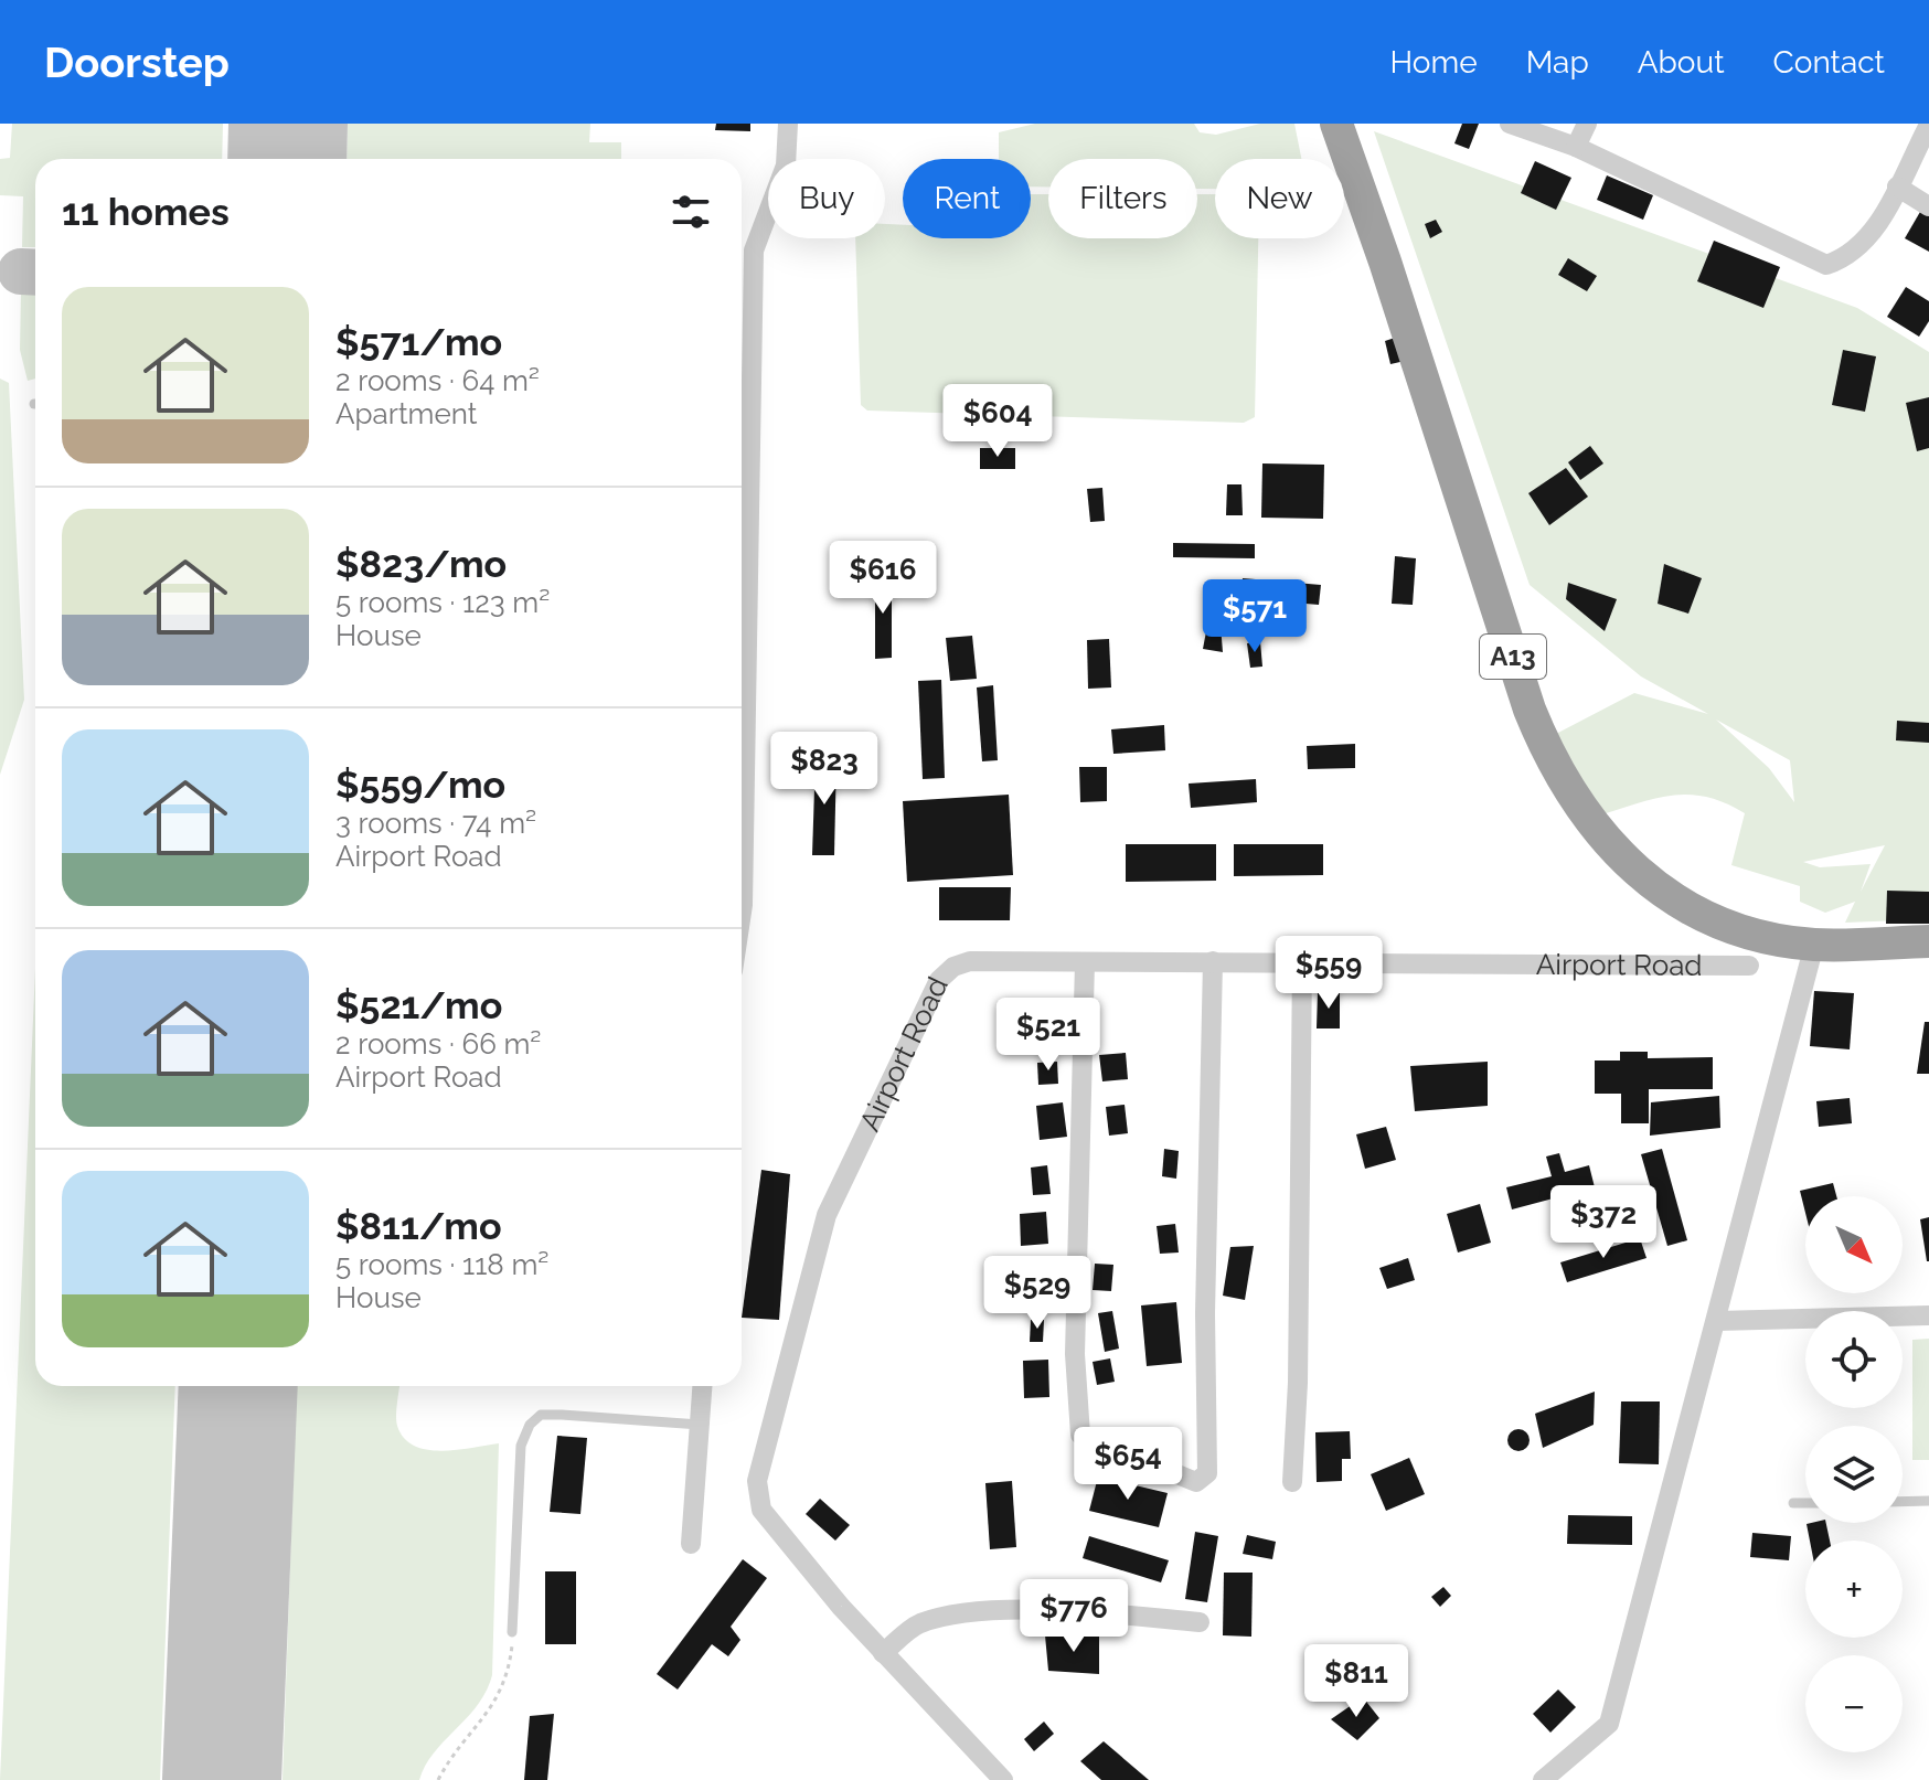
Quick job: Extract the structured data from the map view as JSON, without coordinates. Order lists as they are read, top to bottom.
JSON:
{
  "streets": {
    "highway": ["A13", "Airport Road"]
  },
  "north": "bottom right",
  "page": {
    "header": "Doorstep",
    "nav": [
      "Home",
      "Map",
      "About",
      "Contact"
    ],
    "chip": [
      "Buy",
      "Rent",
      "Filters",
      "New"
    ],
    "heading": "11 homes",
    "list": [
      {
        "name": "$571/mo",
        "note": "2 rooms · 64 m² · Apartment"
      },
      {
        "name": "$823/mo",
        "note": "5 rooms · 123 m² · House"
      },
      {
        "name": "$559/mo",
        "note": "3 rooms · 74 m² · Airport Road"
      },
      {
        "name": "$521/mo",
        "note": "2 rooms · 66 m² · Airport Road"
      },
      {
        "name": "$811/mo",
        "note": "5 rooms · 118 m² · House"
      }
    ],
    "price": [
      "$604",
      "$616",
      "$571",
      "$823",
      "$559",
      "$521",
      "$372",
      "$529",
      "$654",
      "$776",
      "$811"
    ],
    "map_buttons": ["+", "−"]
  }
}
